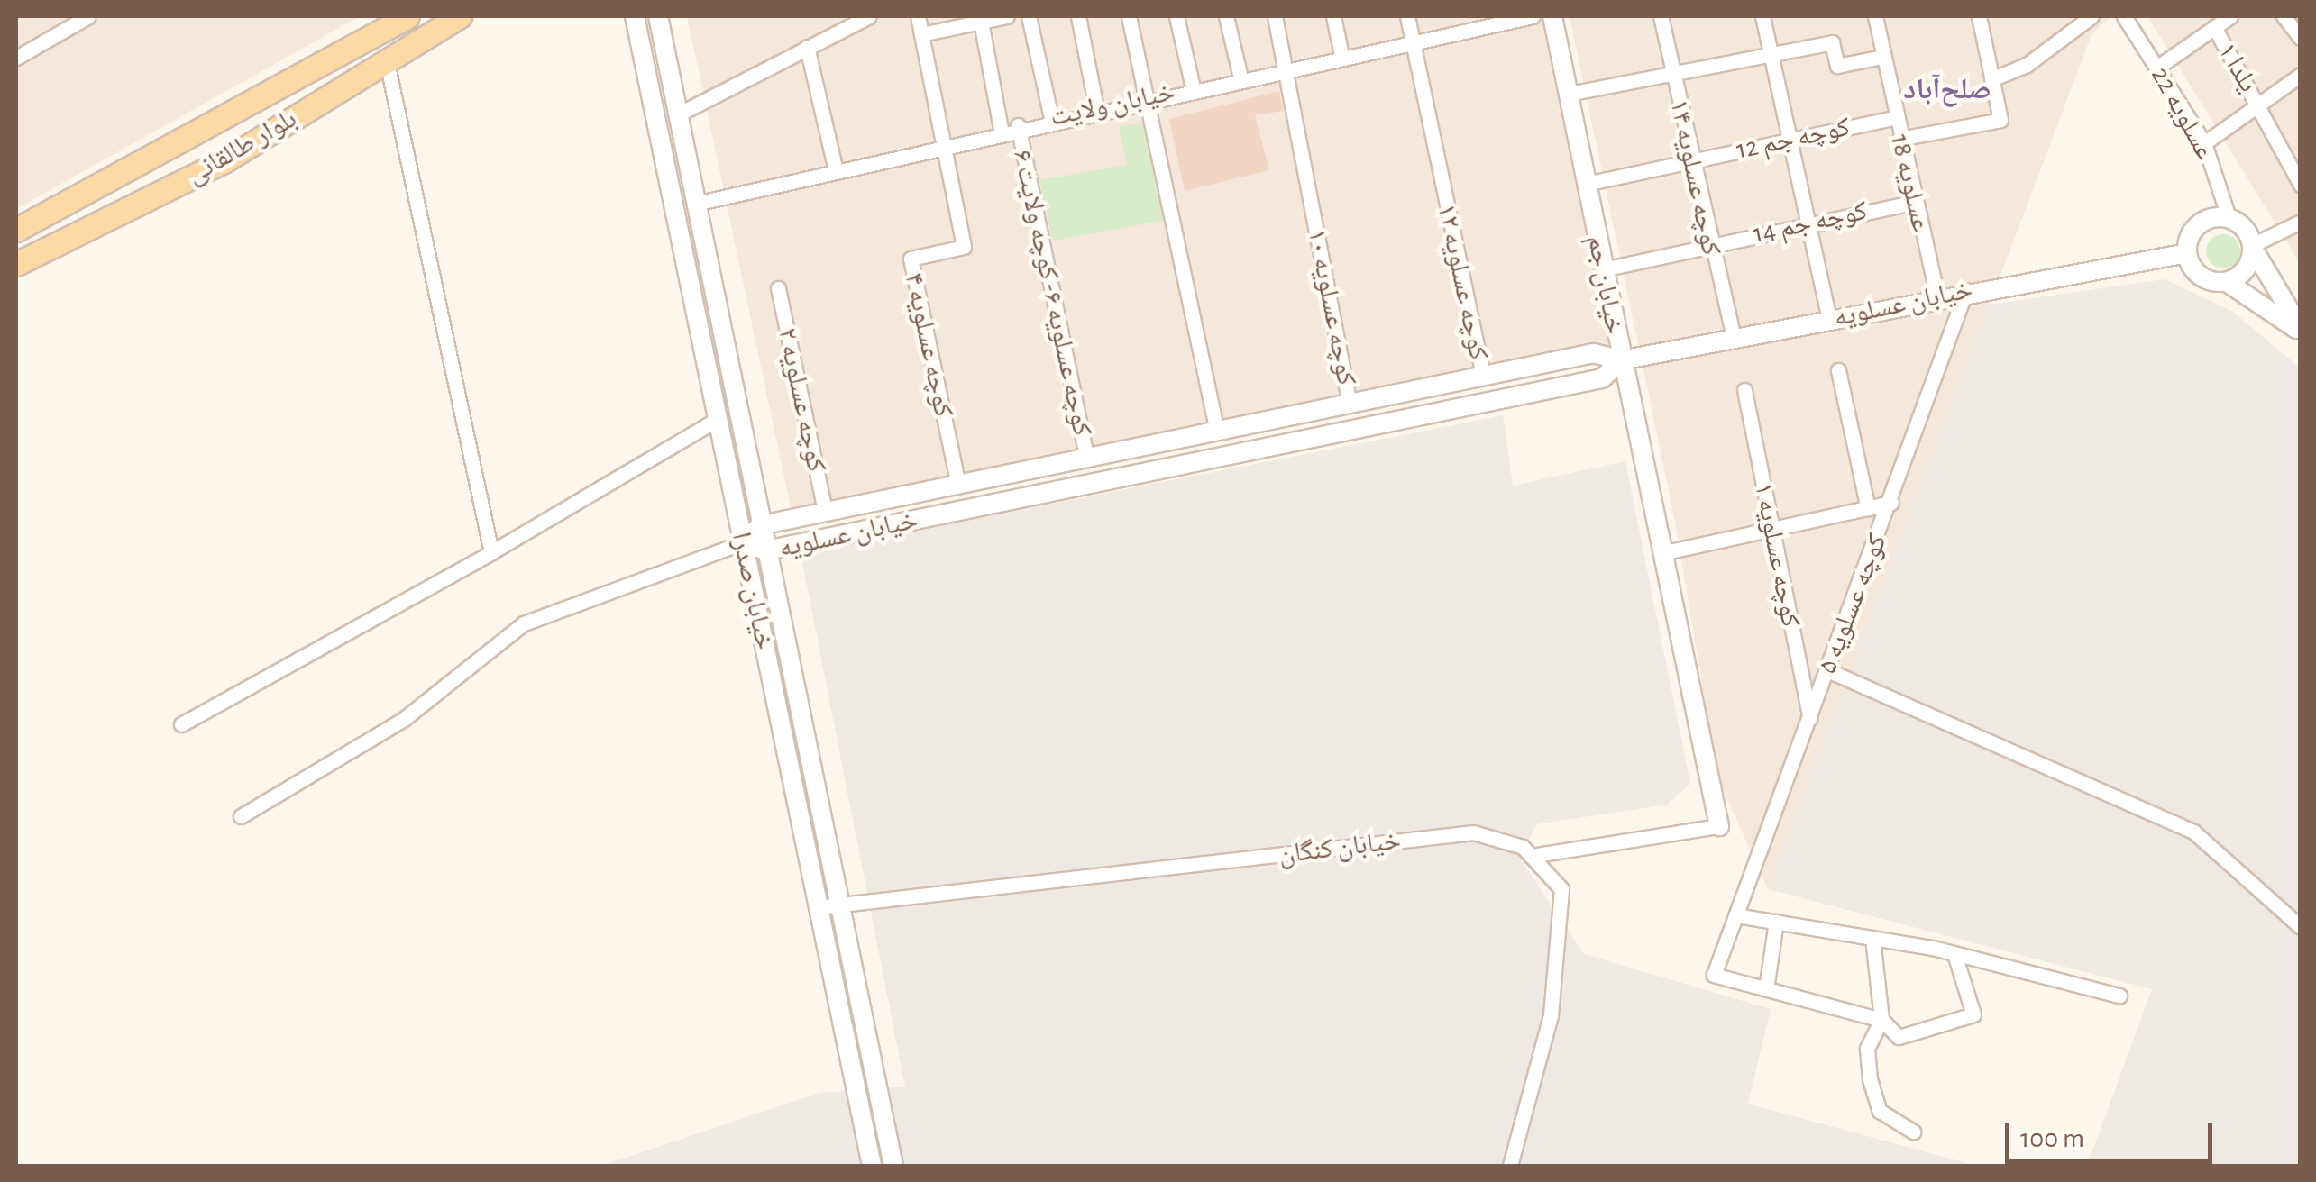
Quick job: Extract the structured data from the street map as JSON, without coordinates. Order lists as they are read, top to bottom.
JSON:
{
  "streets": {
    "main road": ["بلوار طالقانی"],
    "street": [
      "یلدا ۱",
      "خیابان ولایت",
      "عسلویه 22",
      "کوچه جم 12",
      "کوچه عسلویه ۱۴",
      "عسلویه 18",
      "کوچه جم 14",
      "کوچه عسلویه ۱۲",
      "خیابان جم",
      "کوچه عسلویه ۶- کوچه ولایت ۶",
      "خیابان عسلویه",
      "کوچه عسلویه ۱۰",
      "کوچه عسلویه ۴",
      "کوچه عسلویه ۲",
      "کوچه عسلویه ۱",
      "خیابان صدرا",
      "کوچه عسلویه ۵",
      "خیابان کنگان"
    ]
  },
  "crossings": [
    ["خیابان ولایت", "کوچه عسلویه ۱۲"],
    ["خیابان ولایت", "کوچه عسلویه ۶- کوچه ولایت ۶"],
    ["خیابان ولایت", "کوچه عسلویه ۱۰"],
    ["خیابان ولایت", "کوچه عسلویه ۴"],
    ["خیابان ولایت", "خیابان صدرا"],
    ["عسلویه 22", "خیابان عسلویه"],
    ["کوچه جم 12", "کوچه عسلویه ۱۴"],
    ["کوچه جم 12", "عسلویه 18"],
    ["کوچه جم 12", "خیابان جم"],
    ["کوچه عسلویه ۱۴", "کوچه جم 14"],
    ["کوچه عسلویه ۱۴", "خیابان عسلویه"],
    ["عسلویه 18", "کوچه جم 14"],
    ["عسلویه 18", "خیابان عسلویه"],
    ["کوچه جم 14", "خیابان جم"],
    ["کوچه عسلویه ۱۲", "خیابان عسلویه"],
    ["خیابان جم", "خیابان عسلویه"],
    ["کوچه عسلویه ۶- کوچه ولایت ۶", "خیابان عسلویه"],
    ["خیابان عسلویه", "کوچه عسلویه ۱۰"],
    ["خیابان عسلویه", "کوچه عسلویه ۴"],
    ["خیابان عسلویه", "کوچه عسلویه ۲"],
    ["خیابان عسلویه", "خیابان صدرا"],
    ["خیابان عسلویه", "کوچه عسلویه ۵"],
    ["کوچه عسلویه ۱", "کوچه عسلویه ۵"],
    ["خیابان صدرا", "خیابان کنگان"]
  ],
  "districts": ["صلح‌آباد"],
  "scale_bar": "100 m"
}
